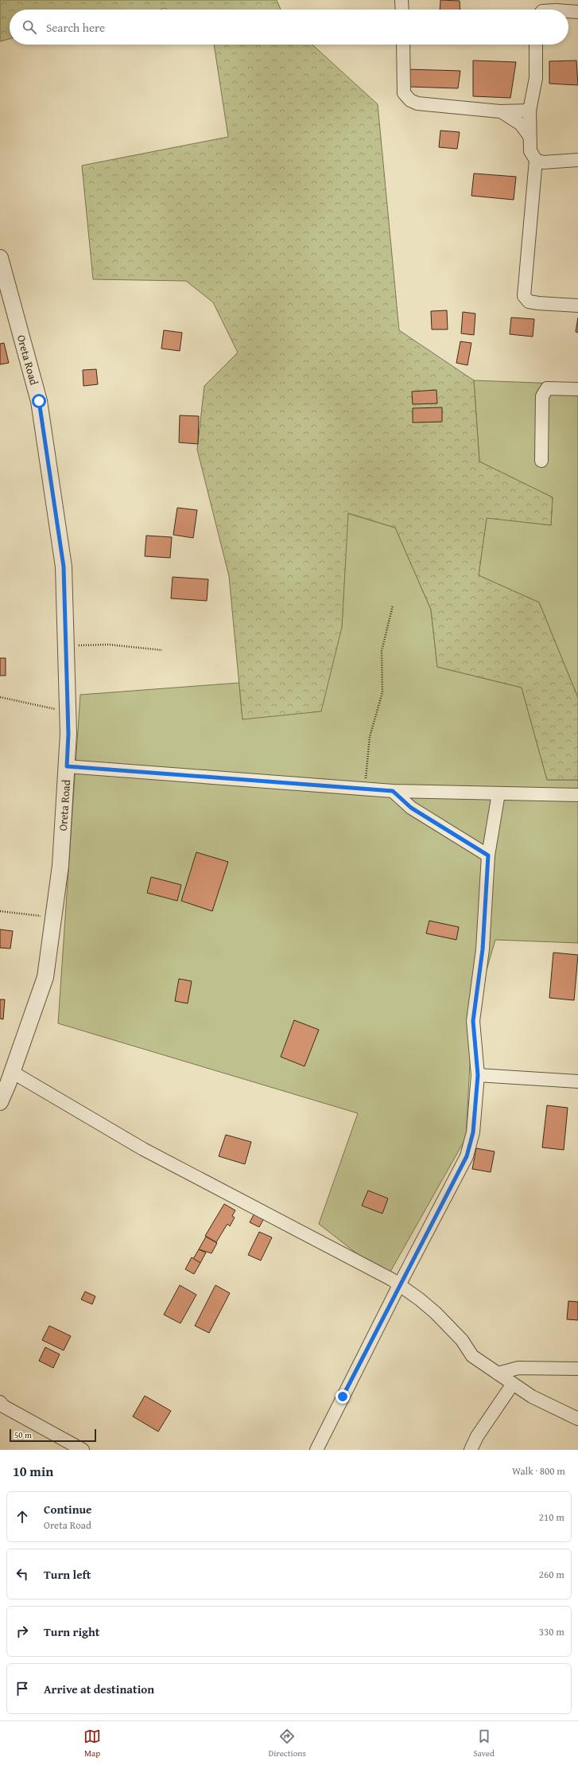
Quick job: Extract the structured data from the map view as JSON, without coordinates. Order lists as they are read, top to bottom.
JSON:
{
  "streets": {
    "street": ["Oreta Road"]
  },
  "scale_bar": "50 m",
  "page": {
    "search": "Search here",
    "scale": "50 m",
    "heading": ["10 min", "Walk · 800 m"],
    "list": [
      ["Continue", "Oreta Road", "210 m"],
      ["Turn left", "260 m"],
      ["Turn right", "330 m"],
      "Arrive at destination"
    ],
    "nav": ["Map", "Directions", "Saved"]
  }
}
